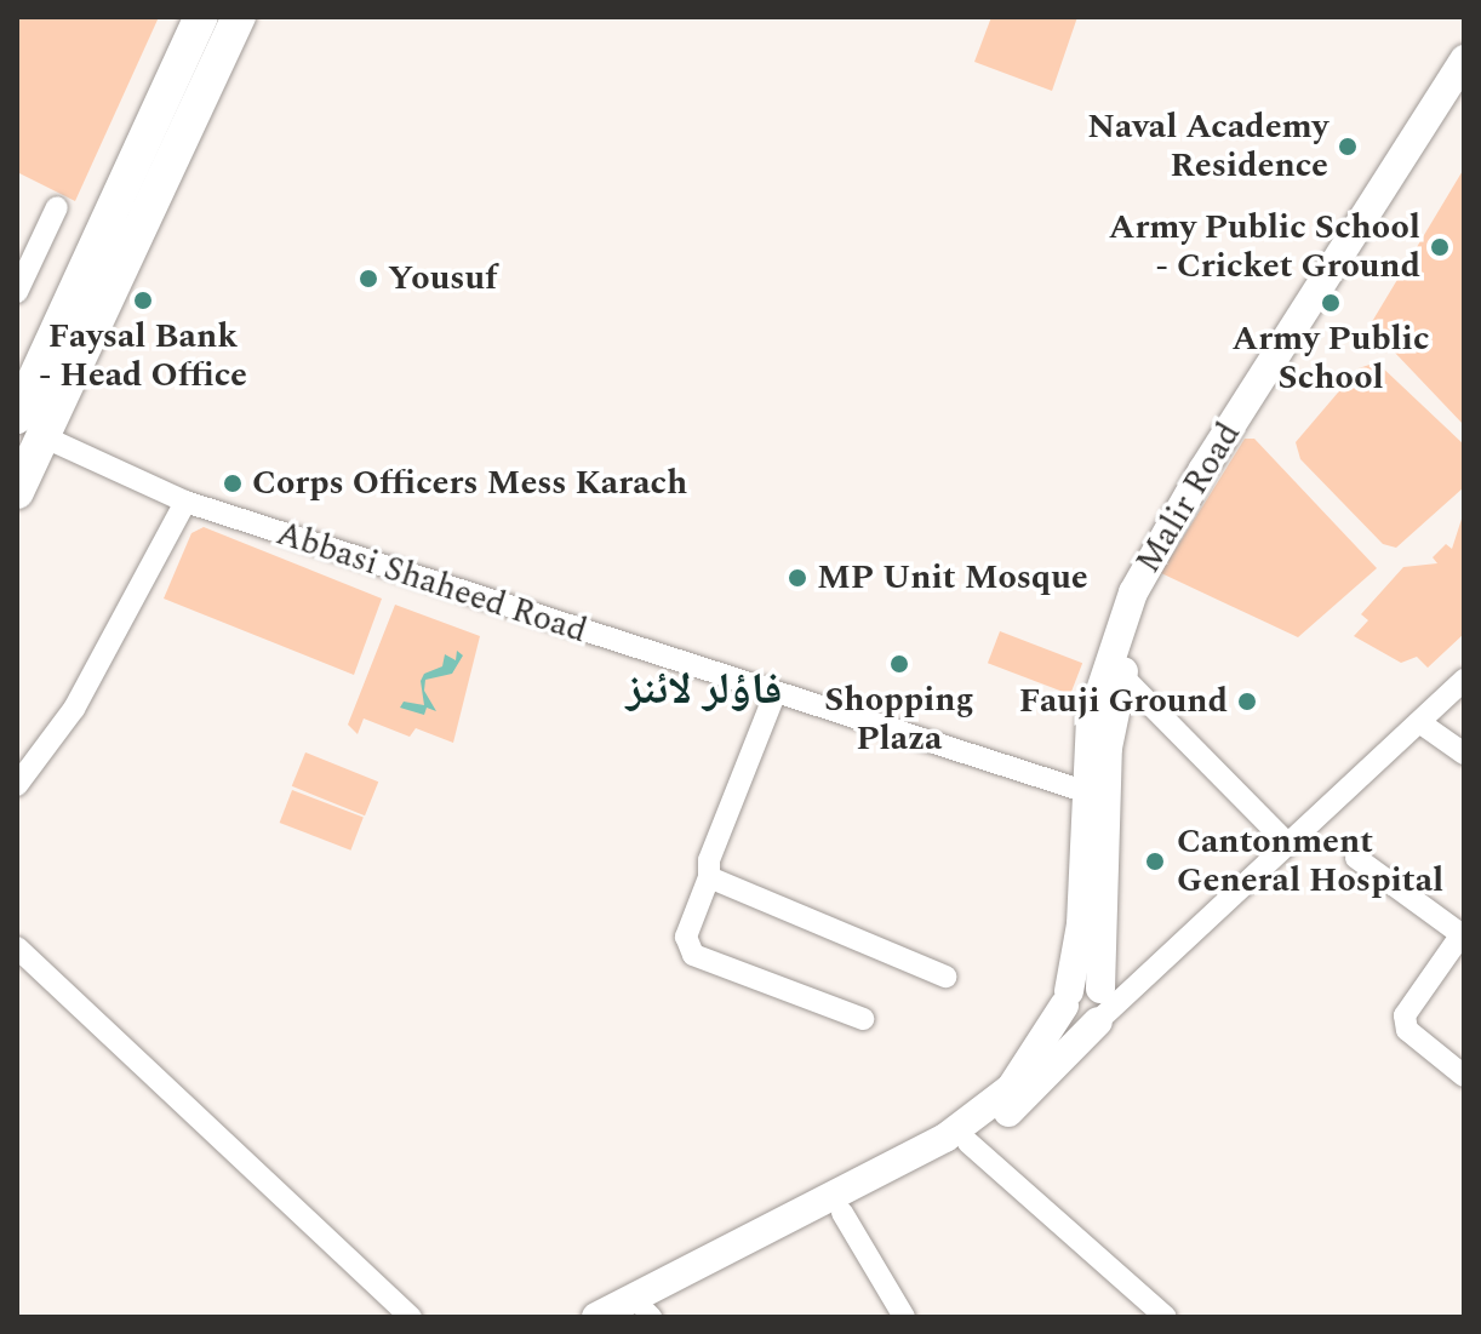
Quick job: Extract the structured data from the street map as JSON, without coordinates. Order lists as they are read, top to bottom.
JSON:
{
  "streets": {
    "main road": ["Malir Road"],
    "street": ["Abbasi Shaheed Road"]
  },
  "crossings": [
    ["Malir Road", "Abbasi Shaheed Road"]
  ],
  "districts": ["فاؤلر لائنز"],
  "places": [
    "Naval Academy Residence",
    "Army Public School - Cricket Ground",
    "Yousuf",
    "Faysal Bank - Head Office",
    "Army Public School",
    "Corps Officers Mess Karach",
    "MP Unit Mosque",
    "Shopping Plaza",
    "Fauji Ground",
    "Cantonment General Hospital"
  ]
}
